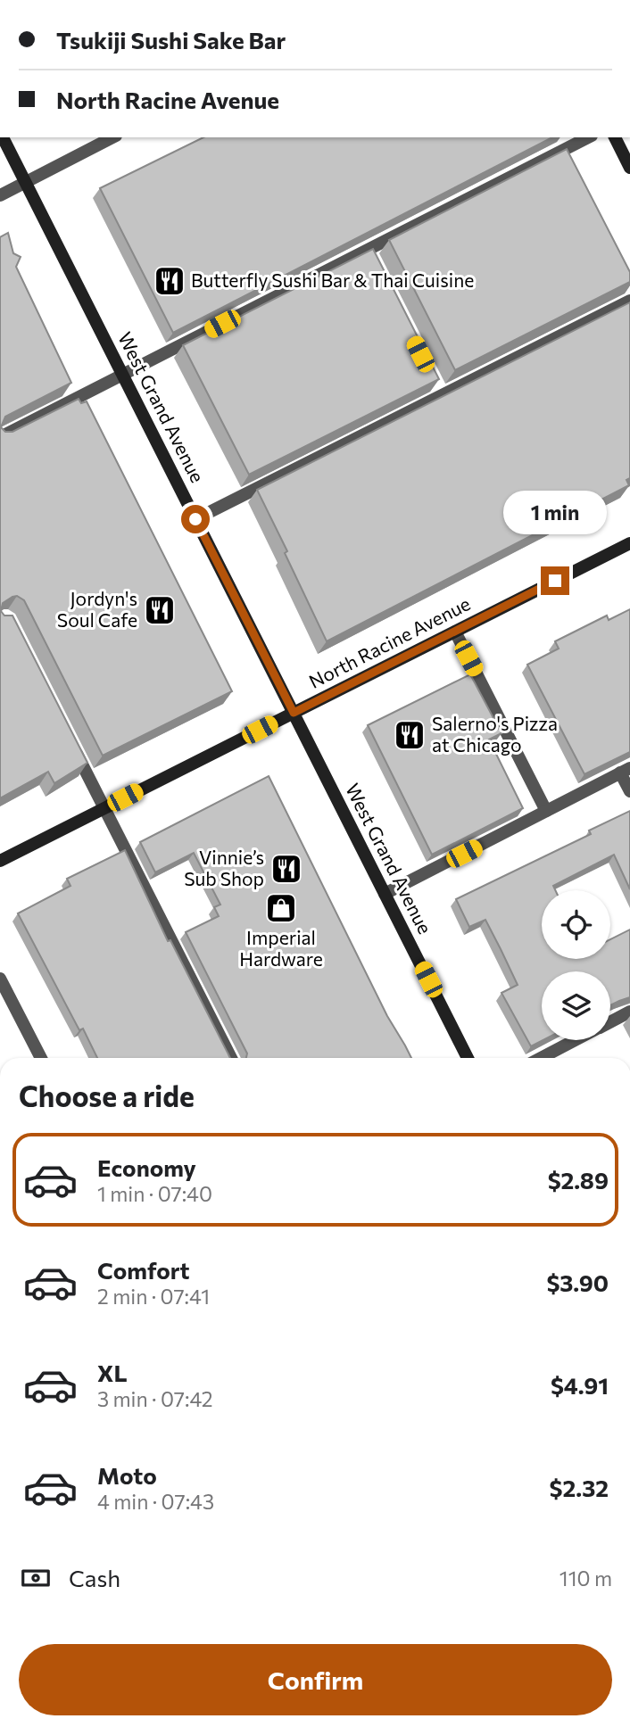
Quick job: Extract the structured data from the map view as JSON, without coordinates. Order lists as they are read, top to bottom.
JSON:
{
  "streets": {
    "main road": ["West Grand Avenue", "North Racine Avenue"]
  },
  "crossings": [
    ["West Grand Avenue", "North Racine Avenue"]
  ],
  "places": {
    "restaurant": [
      "Butterfly Sushi Bar & Thai Cuisine",
      "Jordyn's Soul Cafe",
      "Salerno's Pizza at Chicago",
      "Vinnie’s Sub Shop"
    ],
    "shop": ["Imperial Hardware"]
  },
  "page": {
    "banner": ["Tsukiji Sushi Sake Bar", "North Racine Avenue"],
    "bubble": "1 min",
    "heading": "Choose a ride",
    "list": [
      {
        "name": "Economy",
        "note": "1 min · 07:40",
        "value": "$2.89"
      },
      {
        "name": "Comfort",
        "note": "2 min · 07:41",
        "value": "$3.90"
      },
      {
        "name": "XL",
        "note": "3 min · 07:42",
        "value": "$4.91"
      },
      {
        "name": "Moto",
        "note": "4 min · 07:43",
        "value": "$2.32"
      }
    ],
    "pay": ["Cash", "110 m"],
    "buttons": "Confirm"
  }
}
